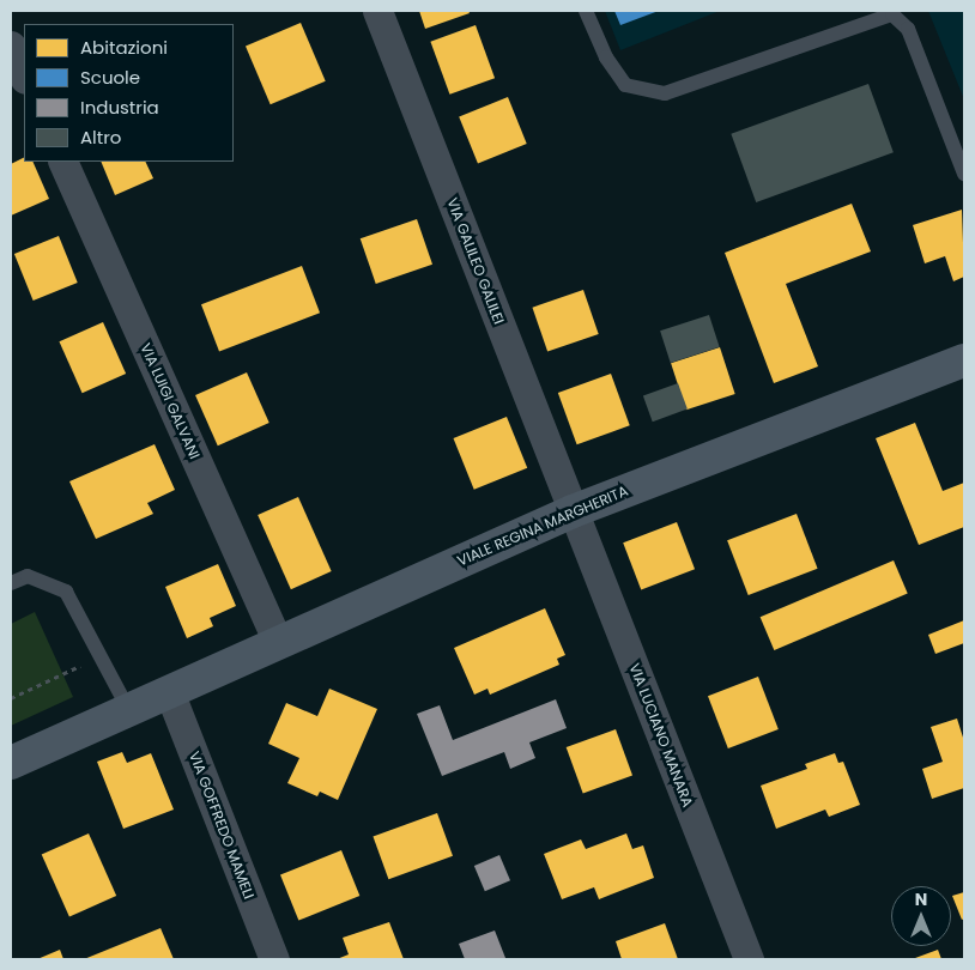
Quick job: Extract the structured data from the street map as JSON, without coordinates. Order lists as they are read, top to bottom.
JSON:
{
  "streets": {
    "street": [
      "VIA GALILEO GALILEI",
      "VIA LUIGI GALVANI",
      "VIALE REGINA MARGHERITA",
      "VIA LUCIANO MANARA",
      "VIA GOFFREDO MAMELI"
    ]
  },
  "crossings": [
    ["VIA GALILEO GALILEI", "VIALE REGINA MARGHERITA"],
    ["VIA GALILEO GALILEI", "VIA LUCIANO MANARA"],
    ["VIA LUIGI GALVANI", "VIALE REGINA MARGHERITA"],
    ["VIALE REGINA MARGHERITA", "VIA LUCIANO MANARA"],
    ["VIALE REGINA MARGHERITA", "VIA GOFFREDO MAMELI"]
  ],
  "legend": [
    "Abitazioni",
    "Scuole",
    "Industria",
    "Altro"
  ],
  "north": "top"
}
